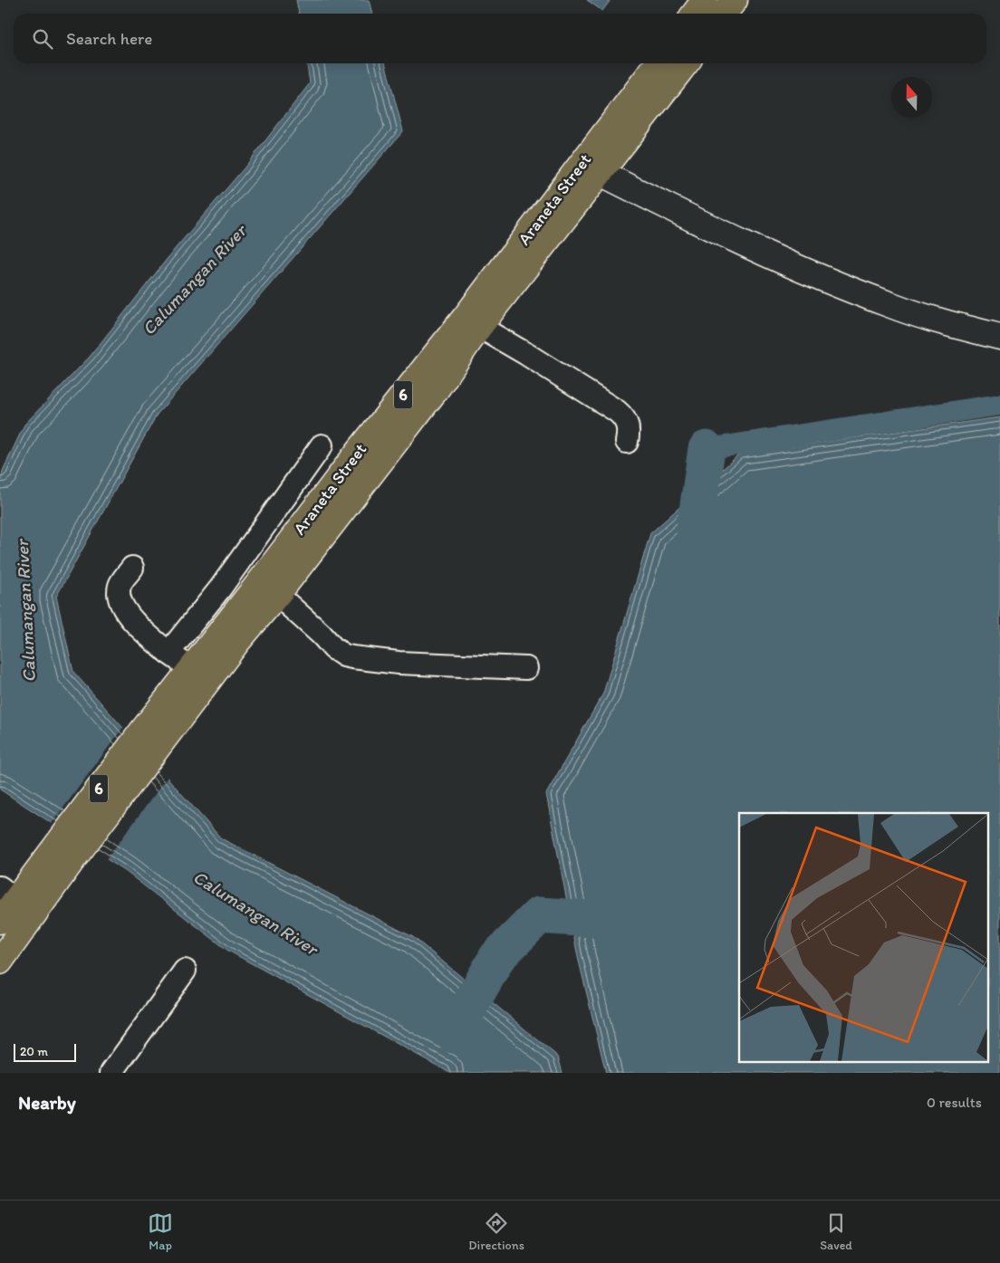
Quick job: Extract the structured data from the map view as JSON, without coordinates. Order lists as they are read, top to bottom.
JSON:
{
  "streets": {
    "highway": ["Araneta Street", "6"]
  },
  "water": ["Calumangan River"],
  "scale_bar": "20 m",
  "north": "top",
  "page": {
    "search": "Search here",
    "scale": "20 m",
    "heading": ["Nearby", "0 results"],
    "nav": ["Map", "Directions", "Saved"]
  }
}
